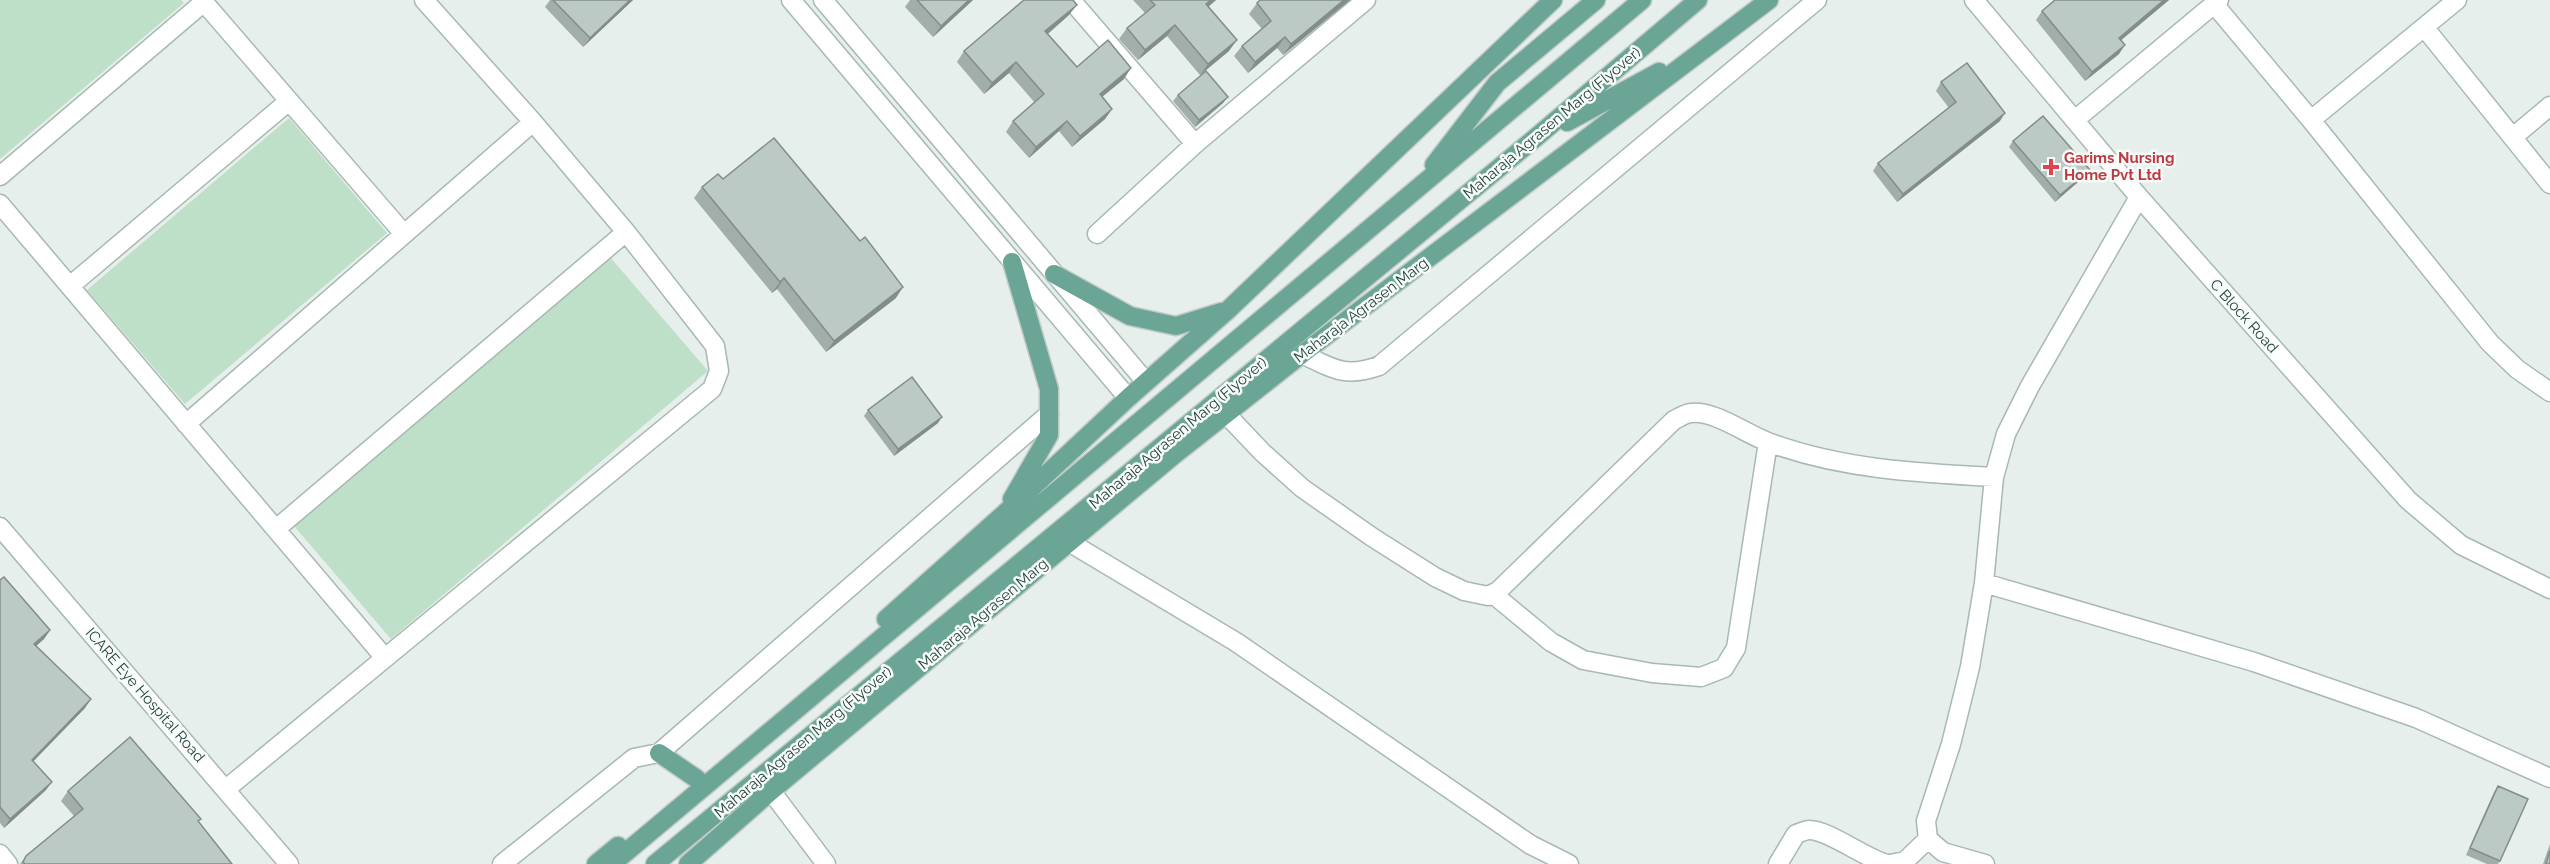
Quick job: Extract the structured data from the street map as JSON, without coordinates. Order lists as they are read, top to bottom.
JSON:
{
  "streets": {
    "main road": ["Maharaja Agrasen Marg (Flyover)", "Maharaja Agrasen Marg"],
    "street": ["C Block Road", "ICARE Eye Hospital Road"]
  },
  "places": {
    "health": ["Garims Nursing Home Pvt Ltd"]
  }
}
